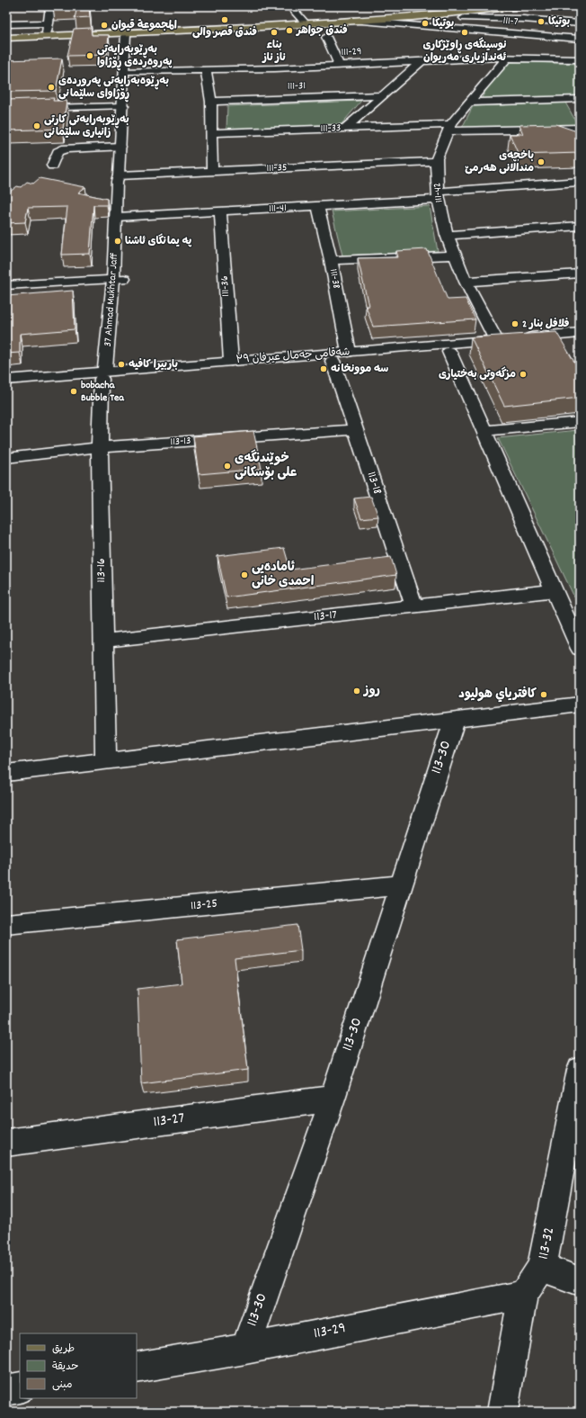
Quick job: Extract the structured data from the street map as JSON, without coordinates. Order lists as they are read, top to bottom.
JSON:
{
  "streets": {
    "street": [
      "111-7",
      "111-29",
      "111-31",
      "111-33",
      "111-35",
      "111-42",
      "111-41",
      "111-38",
      "111-36",
      "37 Ahmad Mukhtar Jaff",
      "شەقامی جەمال عیرفان ٣٩",
      "113-13",
      "113-18",
      "113-16",
      "113-17",
      "113-30",
      "113-25",
      "113-27",
      "113-32",
      "113-29"
    ]
  },
  "crossings": [
    ["111-29", "111-42"],
    ["111-29", "37 Ahmad Mukhtar Jaff"],
    ["111-33", "111-42"],
    ["111-35", "111-42"],
    ["111-35", "37 Ahmad Mukhtar Jaff"],
    ["111-42", "111-41"],
    ["111-42", "شەقامی جەمال عیرفان ٣٩"],
    ["111-41", "111-38"],
    ["111-41", "111-36"],
    ["111-41", "37 Ahmad Mukhtar Jaff"],
    ["111-38", "شەقامی جەمال عیرفان ٣٩"],
    ["111-36", "شەقامی جەمال عیرفان ٣٩"],
    ["37 Ahmad Mukhtar Jaff", "شەقامی جەمال عیرفان ٣٩"],
    ["37 Ahmad Mukhtar Jaff", "113-16"],
    ["شەقامی جەمال عیرفان ٣٩", "113-18"],
    ["شەقامی جەمال عیرفان ٣٩", "113-16"],
    ["113-13", "113-18"],
    ["113-13", "113-16"],
    ["113-18", "113-17"],
    ["113-16", "113-17"],
    ["113-30", "113-25"],
    ["113-30", "113-27"],
    ["113-30", "113-29"],
    ["113-32", "113-29"]
  ],
  "places": [
    "فندق قصر والی",
    "بوتيكا",
    "بوتیکا",
    "المجموعة قیوان",
    "فندق جواھر",
    "بناء ناز ناز",
    "نوسینگەی ڕاوێژکاری ئەندازیاری مەریوان",
    "بەڕێوبەرایەتی پەروەردەی ڕۆژاوا",
    "بەڕێوەبەرایەتی پەروردەی ڕۆژاوای سلێمانی",
    "بەڕێوبەرایەتی کارتی زانیاری سلێمانی",
    "باخچەی منداڵانی هەرمێ",
    "په یمانگای ئاشنا",
    "فلافل بنار 2",
    "باربيرا كافيه",
    "سه موونخانه",
    "مزگەوتی بەختیاری",
    "bobacha Bubble Tea",
    "خوێندنگەی علی بۆسکانی",
    "ئامادەیی احمدی خانی",
    "روز",
    "كافترياي هوليود"
  ],
  "legend": ["طريق", "حديقة", "مبنى"]
}
